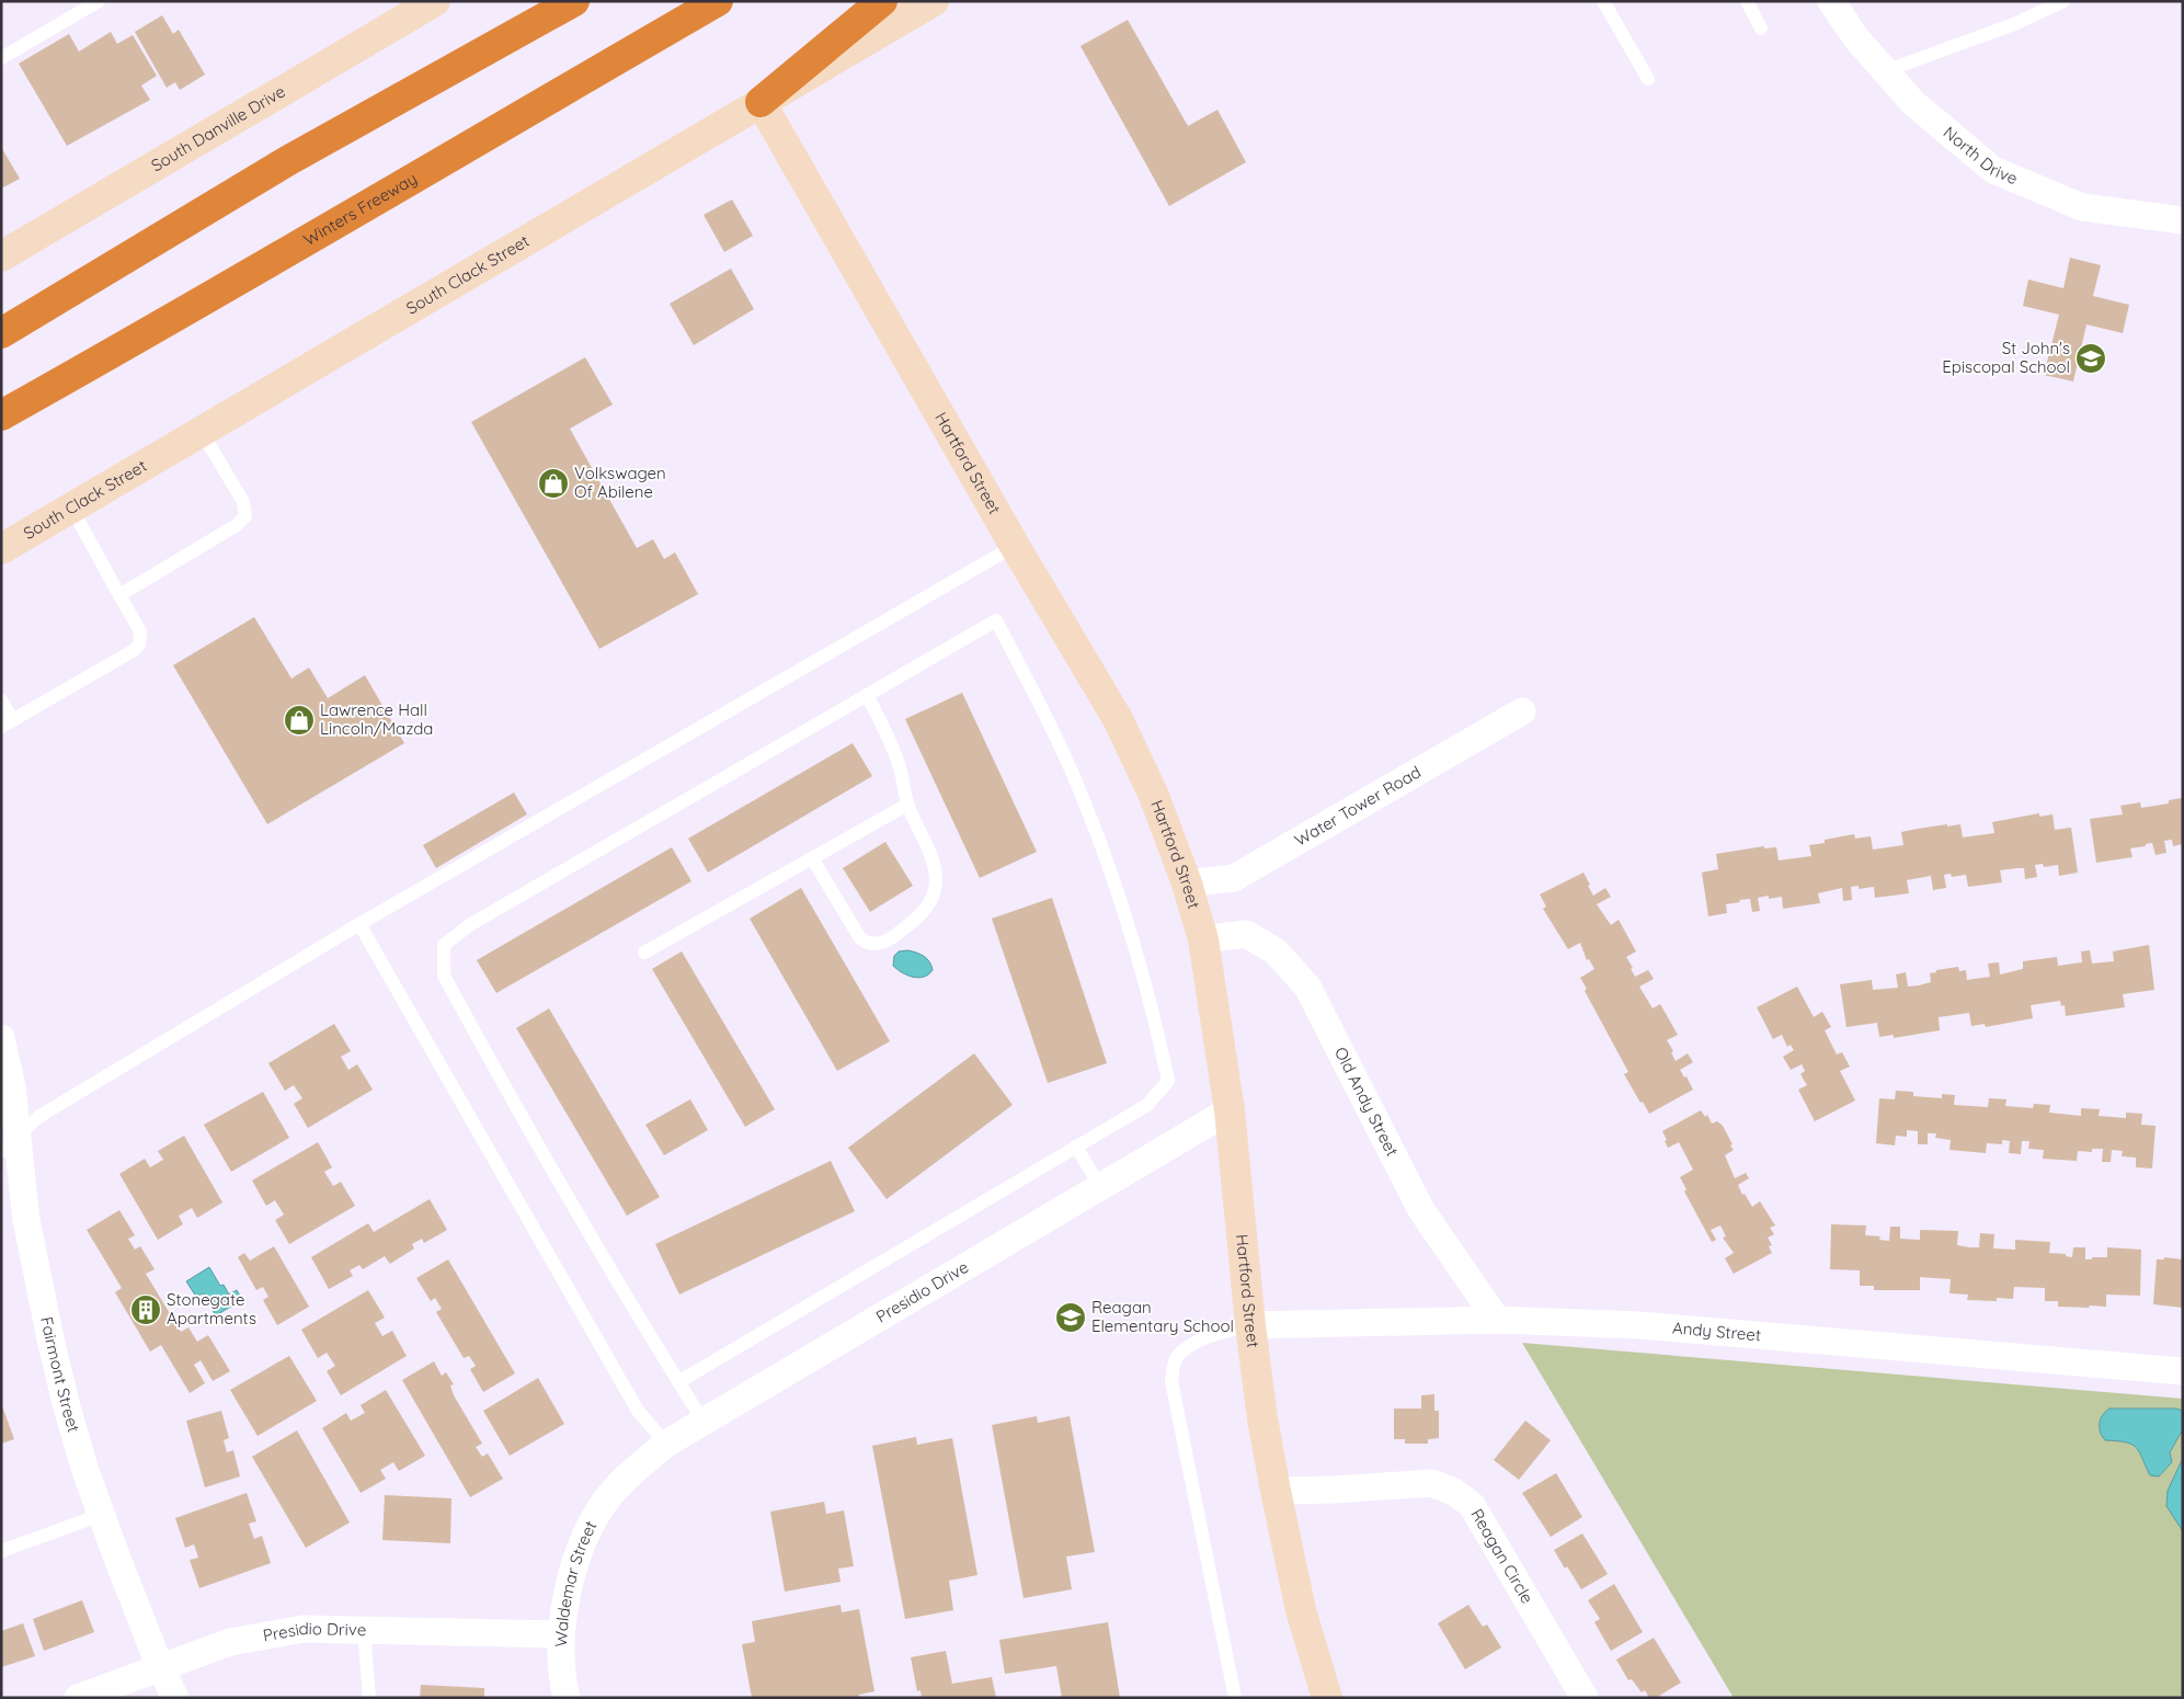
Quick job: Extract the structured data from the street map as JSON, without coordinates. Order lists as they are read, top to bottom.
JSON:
{
  "streets": {
    "highway": ["Winters Freeway"],
    "street": [
      "South Danville Drive",
      "North Drive",
      "South Clack Street",
      "Hartford Street",
      "Water Tower Road",
      "Old Andy Street",
      "Presidio Drive",
      "Andy Street",
      "Fairmont Street",
      "Reagan Circle",
      "Waldemar Street"
    ]
  },
  "crossings": [
    ["South Clack Street", "Hartford Street"],
    ["Hartford Street", "Water Tower Road"],
    ["Hartford Street", "Old Andy Street"],
    ["Hartford Street", "Presidio Drive"],
    ["Hartford Street", "Andy Street"],
    ["Hartford Street", "Reagan Circle"],
    ["Old Andy Street", "Andy Street"],
    ["Presidio Drive", "Fairmont Street"],
    ["Presidio Drive", "Waldemar Street"]
  ],
  "places": {
    "school or university": ["St John's Episcopal School", "Reagan Elementary School"],
    "shop": ["Volkswagen Of Abilene", "Lawrence Hall Lincoln/Mazda"],
    "building": ["Stonegate Apartments"]
  }
}
